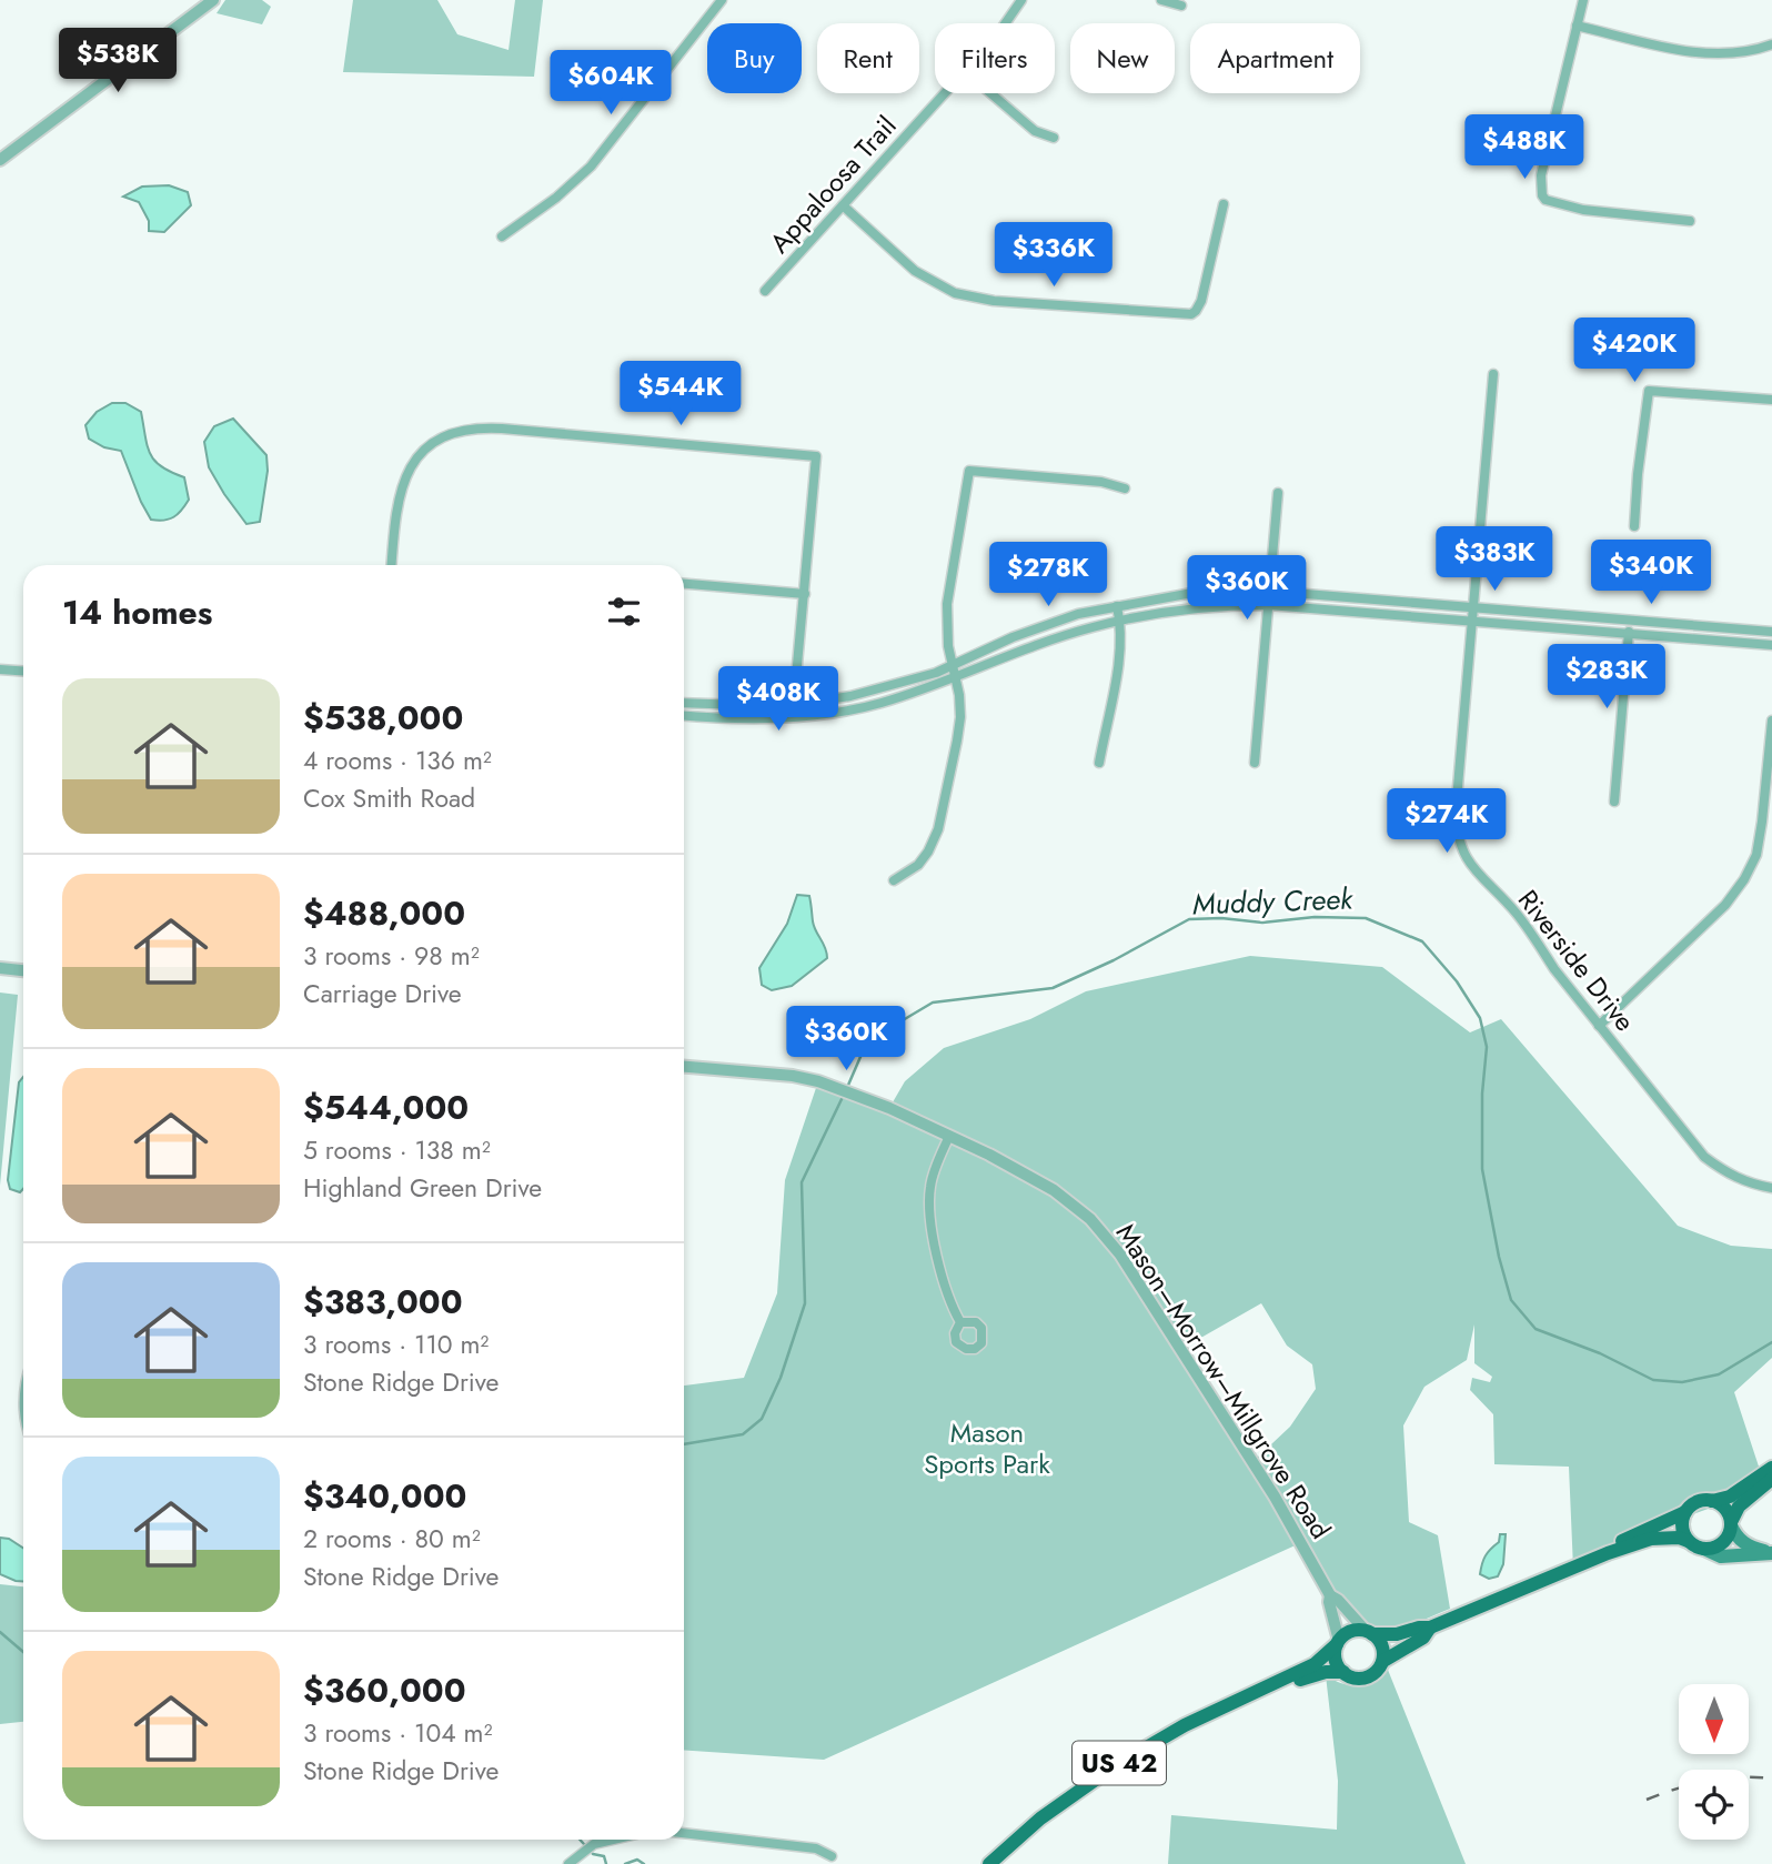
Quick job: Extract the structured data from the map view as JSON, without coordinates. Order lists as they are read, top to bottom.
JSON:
{
  "streets": {
    "main road": ["US 42"],
    "street": ["Appaloosa Trail", "Riverside Drive", "Mason–Morrow–Millgrove Road"]
  },
  "crossings": [
    ["Mason–Morrow–Millgrove Road", "US 42"]
  ],
  "water": ["Muddy Creek"],
  "parks": ["Mason Sports Park"],
  "north": "bottom",
  "page": {
    "chip": [
      "Buy",
      "Rent",
      "Filters",
      "New",
      "Apartment"
    ],
    "price": [
      "$538K",
      "$604K",
      "$488K",
      "$336K",
      "$420K",
      "$544K",
      "$383K",
      "$340K",
      "$278K",
      "$360K",
      "$283K",
      "$408K",
      "$274K",
      "$360K"
    ],
    "heading": "14 homes",
    "list": [
      {
        "name": "$538,000",
        "note": "4 rooms · 136 m² · Cox Smith Road"
      },
      {
        "name": "$488,000",
        "note": "3 rooms · 98 m² · Carriage Drive"
      },
      {
        "name": "$544,000",
        "note": "5 rooms · 138 m² · Highland Green Drive"
      },
      {
        "name": "$383,000",
        "note": "3 rooms · 110 m² · Stone Ridge Drive"
      },
      {
        "name": "$340,000",
        "note": "2 rooms · 80 m² · Stone Ridge Drive"
      },
      {
        "name": "$360,000",
        "note": "3 rooms · 104 m² · Stone Ridge Drive"
      }
    ]
  }
}
